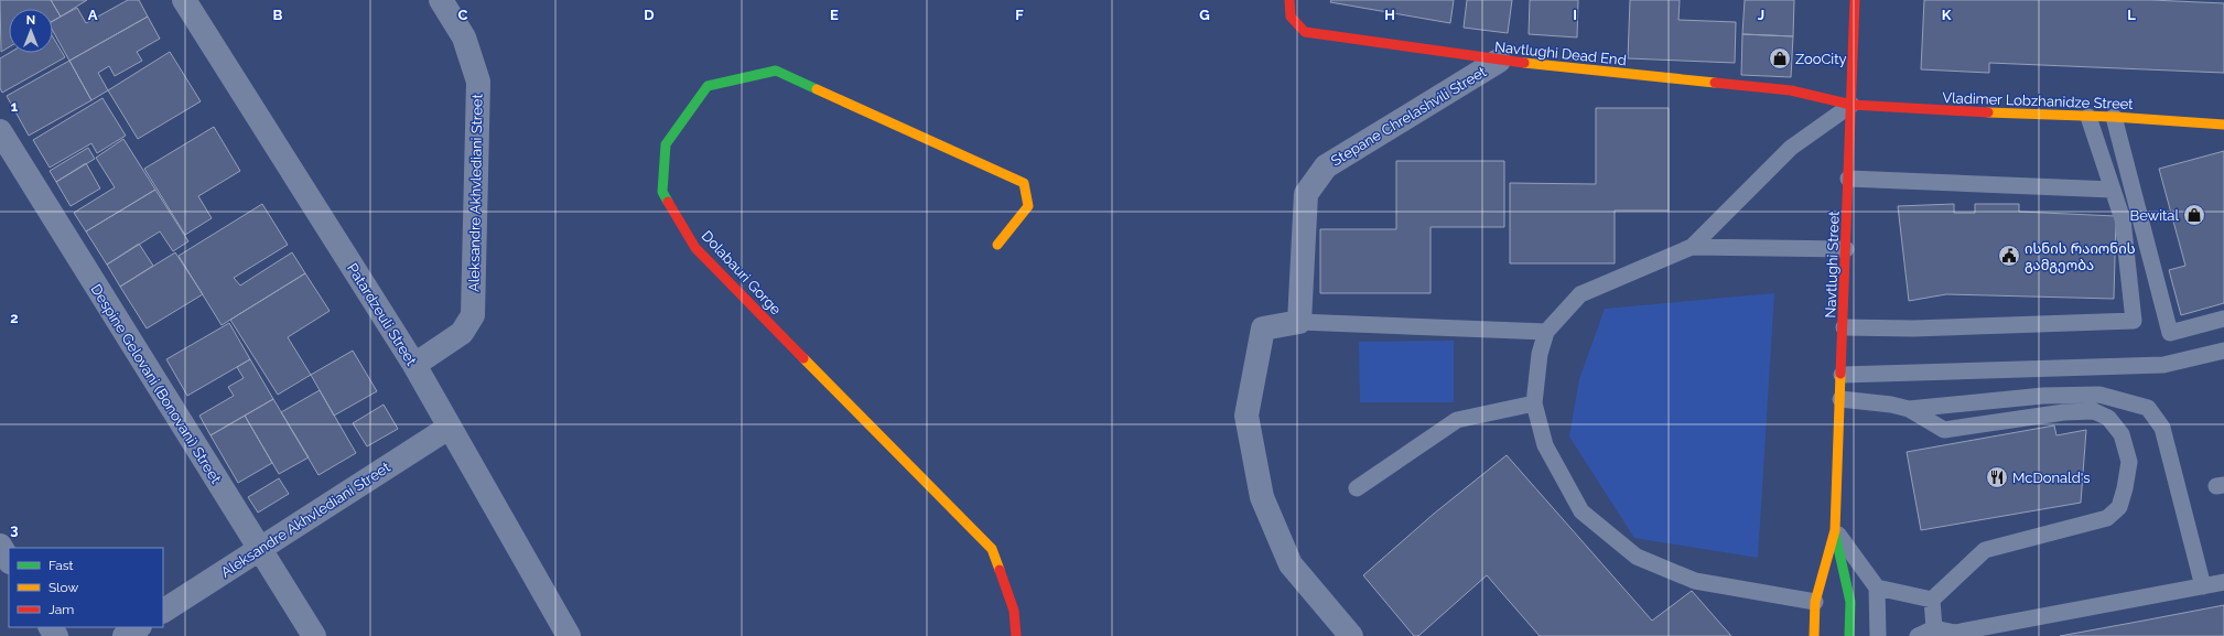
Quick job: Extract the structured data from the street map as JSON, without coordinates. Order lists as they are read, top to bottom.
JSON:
{
  "streets": {
    "street": [
      "Navtlughi Dead End",
      "Vladimer Lobzhanidze Street",
      "Stepane Chrelashvili Street",
      "Aleksandre Akhvlediani Street",
      "Navtlughi Street",
      "Dolabauri Gorge",
      "Patardzeuli Street",
      "Despine Gelovani (Bonovani) Street"
    ]
  },
  "crossings": [
    ["Navtlughi Dead End", "Vladimer Lobzhanidze Street"],
    ["Navtlughi Dead End", "Stepane Chrelashvili Street"],
    ["Navtlughi Dead End", "Navtlughi Street"],
    ["Vladimer Lobzhanidze Street", "Navtlughi Street"],
    ["Aleksandre Akhvlediani Street", "Patardzeuli Street"],
    ["Aleksandre Akhvlediani Street", "Despine Gelovani (Bonovani) Street"]
  ],
  "places": {
    "shop": ["ZooCity", "Bewital"],
    "public building": ["ისნის რაიონის გამგეობა"],
    "restaurant": ["McDonald's"]
  },
  "legend": ["Fast", "Slow", "Jam"],
  "north": "top",
  "grid": {
    "columns": [
      "A",
      "B",
      "C",
      "D",
      "E",
      "F",
      "G",
      "H",
      "I",
      "J",
      "K",
      "L"
    ],
    "rows": ["1", "2", "3"]
  }
}
